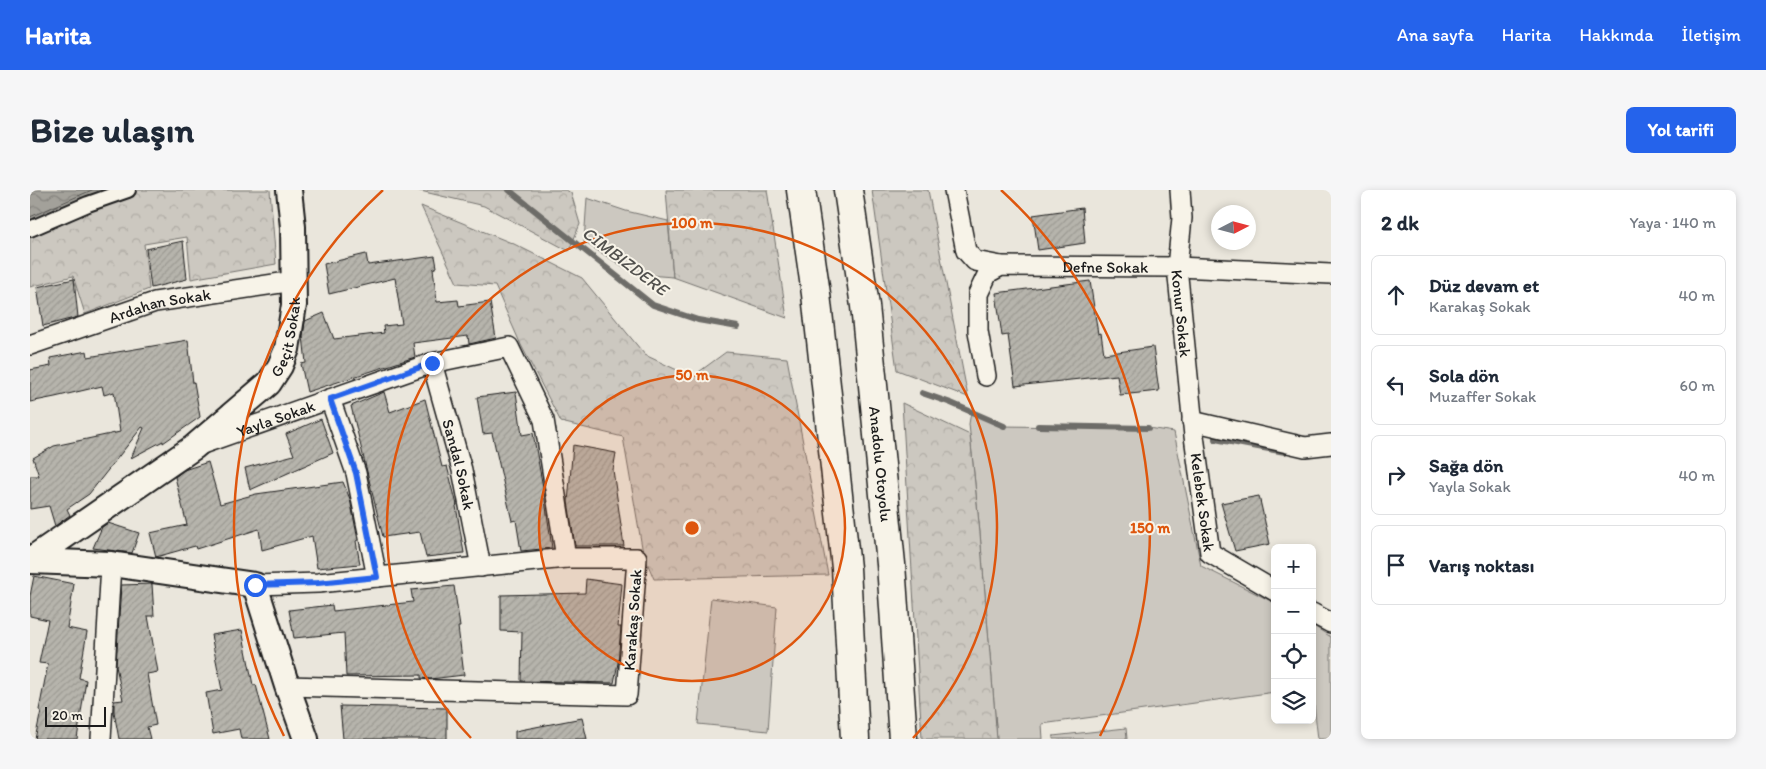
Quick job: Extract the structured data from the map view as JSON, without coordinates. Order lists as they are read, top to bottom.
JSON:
{
  "streets": {
    "highway": ["Anadolu Otoyolu"],
    "street": [
      "Defne Sokak",
      "Ardahan Sokak",
      "Konur Sokak",
      "Geçit Sokak",
      "Yayla Sokak",
      "Sandal Sokak",
      "Kelebek Sokak",
      "Karakaş Sokak"
    ]
  },
  "crossings": [
    ["Defne Sokak", "Konur Sokak"],
    ["Ardahan Sokak", "Geçit Sokak"],
    ["Konur Sokak", "Kelebek Sokak"],
    ["Geçit Sokak", "Yayla Sokak"],
    ["Yayla Sokak", "Sandal Sokak"],
    ["Yayla Sokak", "Karakaş Sokak"],
    ["Sandal Sokak", "Karakaş Sokak"]
  ],
  "water": ["CIMBIZDERE"],
  "scale_bar": "20 m",
  "north": "right",
  "page": {
    "header": "Harita",
    "nav": [
      "Ana sayfa",
      "Harita",
      "Hakkında",
      "İletişim"
    ],
    "buttons": "Yol tarifi",
    "title": "Bize ulaşın",
    "heading": ["2 dk", "Yaya · 140 m"],
    "list": [
      ["Düz devam et", "Karakaş Sokak", "40 m"],
      ["Sola dön", "Muzaffer Sokak", "60 m"],
      ["Sağa dön", "Yayla Sokak", "40 m"],
      "Varış noktası"
    ],
    "map_buttons": ["+", "−"],
    "scale": "20 m"
  },
  "rings": ["100 m", "50 m", "150 m"]
}
